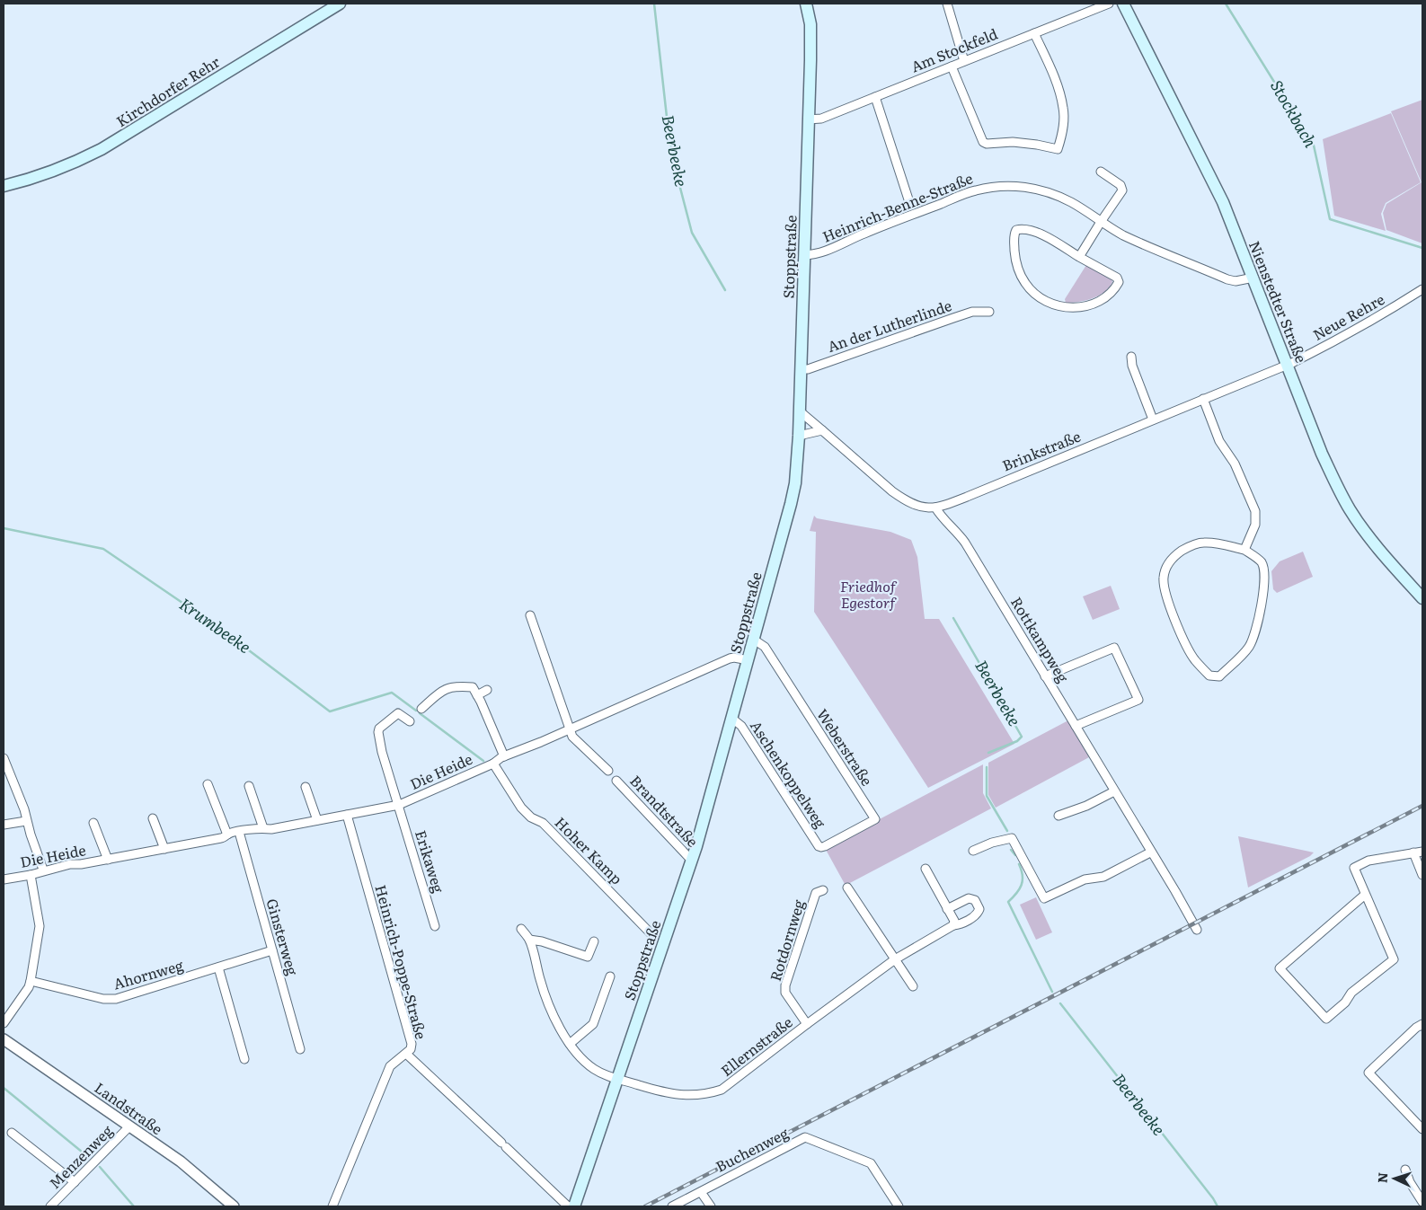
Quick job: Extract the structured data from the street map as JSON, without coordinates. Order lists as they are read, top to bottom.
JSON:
{
  "streets": {
    "main road": ["Kirchdorfer Rehr", "Stoppstraße", "Nienstedter Straße"],
    "street": [
      "Am Stockfeld",
      "Heinrich-Benne-Straße",
      "Neue Rehre",
      "An der Lutherlinde",
      "Brinkstraße",
      "Rottkampweg",
      "Weberstraße",
      "Die Heide",
      "Aschenkoppelweg",
      "Brandtstraße",
      "Hoher Kamp",
      "Erikaweg",
      "Ginsterweg",
      "Rotdornweg",
      "Heinrich-Poppe-Straße",
      "Ahornweg",
      "Ellernstraße",
      "Landstraße",
      "Buchenweg",
      "Menzenweg"
    ]
  },
  "crossings": [
    ["Am Stockfeld", "Stoppstraße"],
    ["Heinrich-Benne-Straße", "Stoppstraße"],
    ["Heinrich-Benne-Straße", "Nienstedter Straße"],
    ["Stoppstraße", "An der Lutherlinde"],
    ["Stoppstraße", "Brinkstraße"],
    ["Stoppstraße", "Weberstraße"],
    ["Stoppstraße", "Die Heide"],
    ["Stoppstraße", "Aschenkoppelweg"],
    ["Stoppstraße", "Brandtstraße"],
    ["Stoppstraße", "Ellernstraße"],
    ["Nienstedter Straße", "Neue Rehre"],
    ["Nienstedter Straße", "Brinkstraße"],
    ["Neue Rehre", "Brinkstraße"],
    ["Brinkstraße", "Rottkampweg"],
    ["Weberstraße", "Aschenkoppelweg"],
    ["Die Heide", "Hoher Kamp"],
    ["Die Heide", "Erikaweg"],
    ["Die Heide", "Ginsterweg"],
    ["Die Heide", "Heinrich-Poppe-Straße"],
    ["Ginsterweg", "Ahornweg"],
    ["Rotdornweg", "Ellernstraße"],
    ["Landstraße", "Menzenweg"]
  ],
  "water": ["Stockbach", "Beerbeeke", "Krumbeeke"],
  "parks": ["Friedhof Egestorf"],
  "north": "left"
}
